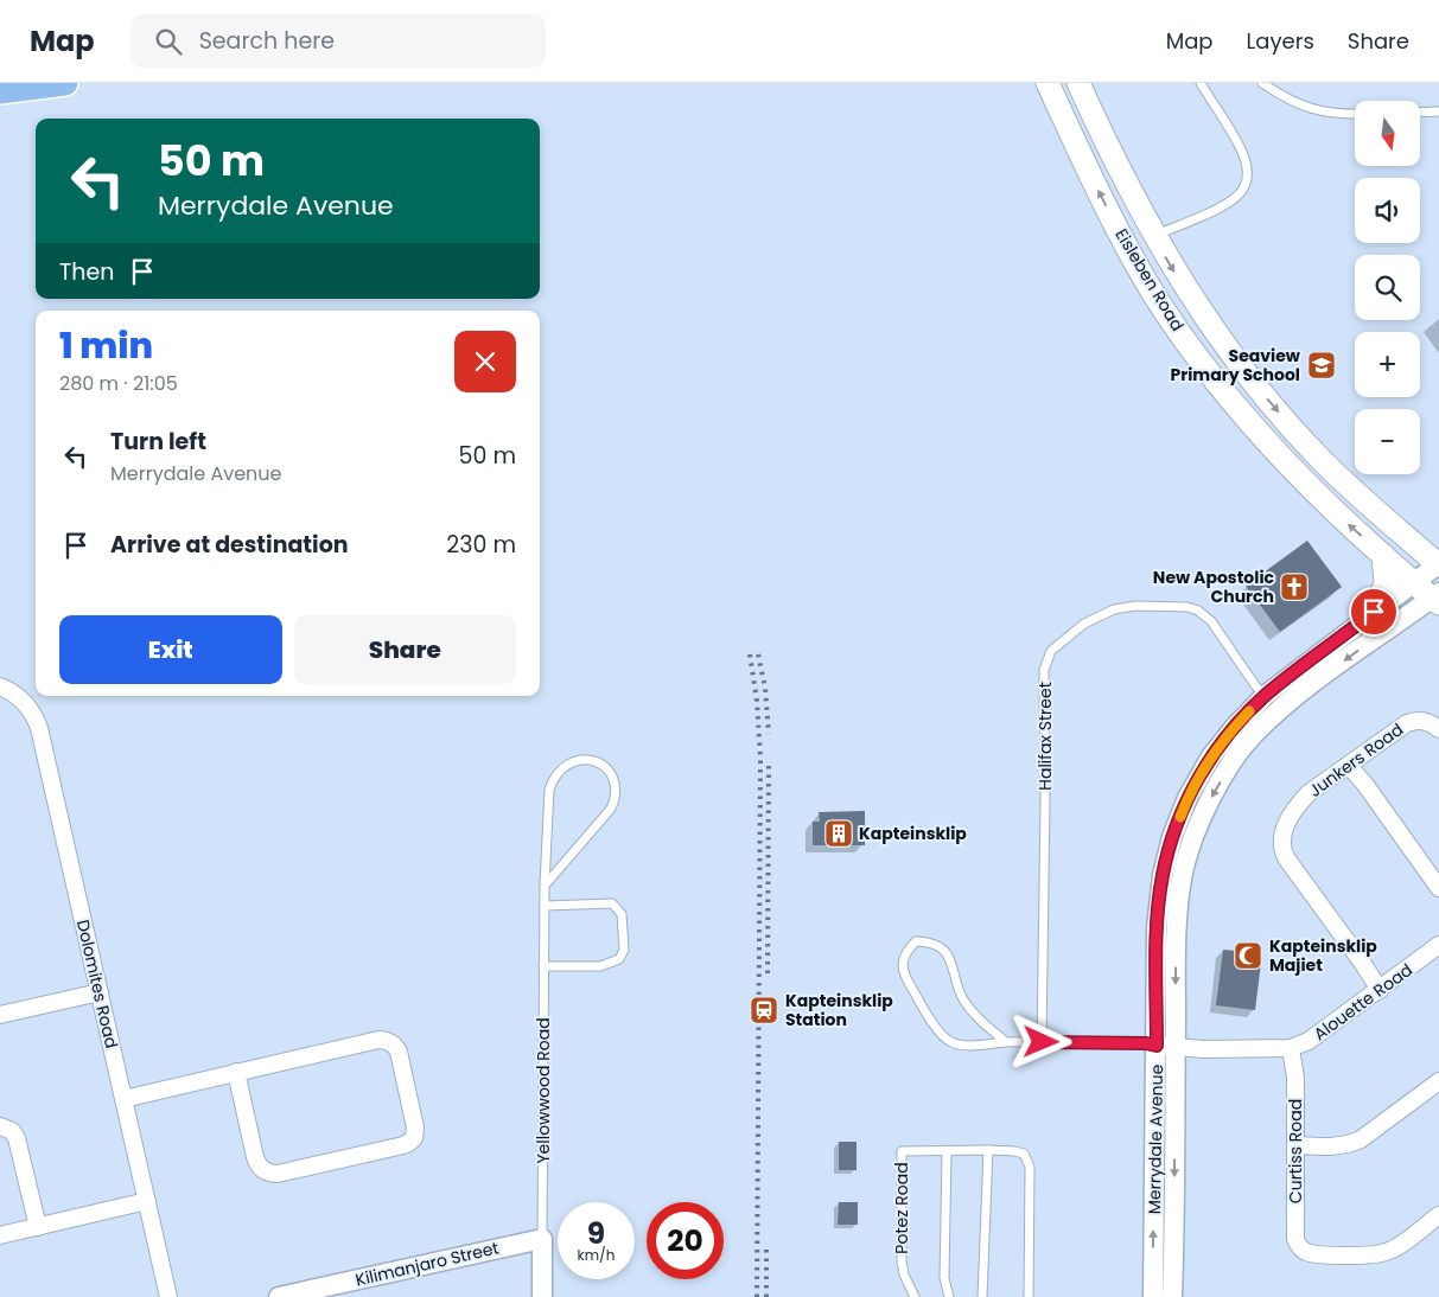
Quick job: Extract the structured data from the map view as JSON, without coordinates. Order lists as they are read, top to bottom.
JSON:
{
  "streets": {
    "main road": ["Eisleben Road"],
    "street": [
      "Junkers Road",
      "Dolomites Road",
      "Alouette Road",
      "Yellowwood Road",
      "Merrydale Avenue",
      "Curtiss Road",
      "Kilimanjaro Street"
    ],
    "lane": ["Halifax Street", "Potez Road"]
  },
  "crossings": [
    ["Eisleben Road", "Merrydale Avenue"],
    ["Halifax Street", "Merrydale Avenue"],
    ["Junkers Road", "Alouette Road"],
    ["Alouette Road", "Merrydale Avenue"],
    ["Alouette Road", "Curtiss Road"],
    ["Yellowwood Road", "Kilimanjaro Street"]
  ],
  "places": {
    "school or university": ["Seaview Primary School"],
    "church": ["New Apostolic Church"],
    "building": ["Kapteinsklip"],
    "mosque": ["Kapteinsklip Majiet"],
    "station": ["Kapteinsklip Station"]
  },
  "north": "bottom",
  "page": {
    "header": "Map",
    "search": "Search here",
    "nav": ["Map", "Layers", "Share"],
    "map_buttons": ["+", "−"],
    "turn": ["50 m", "Merrydale Avenue"],
    "then": "Then",
    "heading": ["1 min", "280 m · 21:05"],
    "list": [
      {
        "name": "Turn left",
        "note": "Merrydale Avenue",
        "value": "50 m"
      },
      {
        "name": "Arrive at destination",
        "value": "230 m"
      }
    ],
    "buttons": ["Exit", "Share"],
    "speed": "9 km/h",
    "limit": "20"
  }
}
